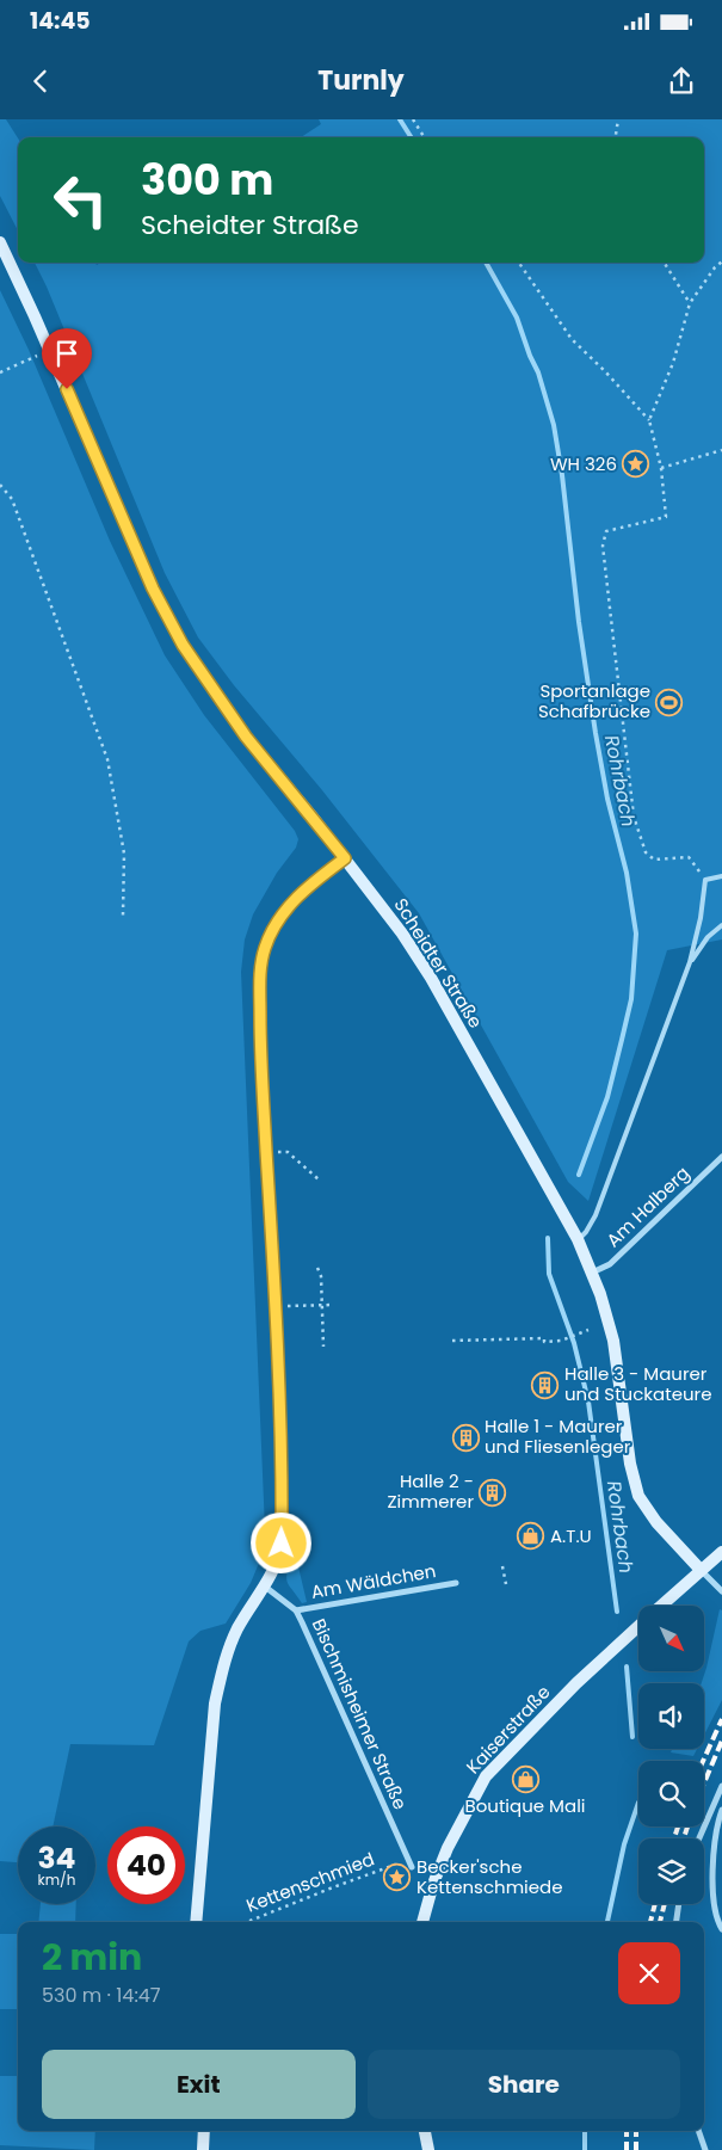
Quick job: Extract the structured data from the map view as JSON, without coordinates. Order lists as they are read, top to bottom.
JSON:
{
  "streets": {
    "main road": ["Scheidter Straße", "Kaiserstraße"],
    "street": ["Am Halberg", "Am Wäldchen", "Bischmisheimer Straße"],
    "path": ["Kettenschmied"]
  },
  "crossings": [
    ["Scheidter Straße", "Am Halberg"],
    ["Scheidter Straße", "Kaiserstraße"],
    ["Am Wäldchen", "Bischmisheimer Straße"]
  ],
  "water": ["Rohrbach"],
  "places": {
    "place": ["WH 326", "Becker'sche Kettenschmiede"],
    "sports": ["Sportanlage Schafbrücke"],
    "building": ["Halle 3 - Maurer und Stuckateure", "Halle 1 - Maurer und Fliesenleger", "Halle 2 - Zimmerer"],
    "shop": ["A.T.U", "Boutique Mali"]
  },
  "north": "bottom right",
  "page": {
    "status": "14:45",
    "header": "Turnly",
    "turn": ["300 m", "Scheidter Straße"],
    "speed": "34 km/h",
    "limit": "40",
    "heading": ["2 min", "530 m · 14:47"],
    "buttons": ["Exit", "Share"]
  }
}
